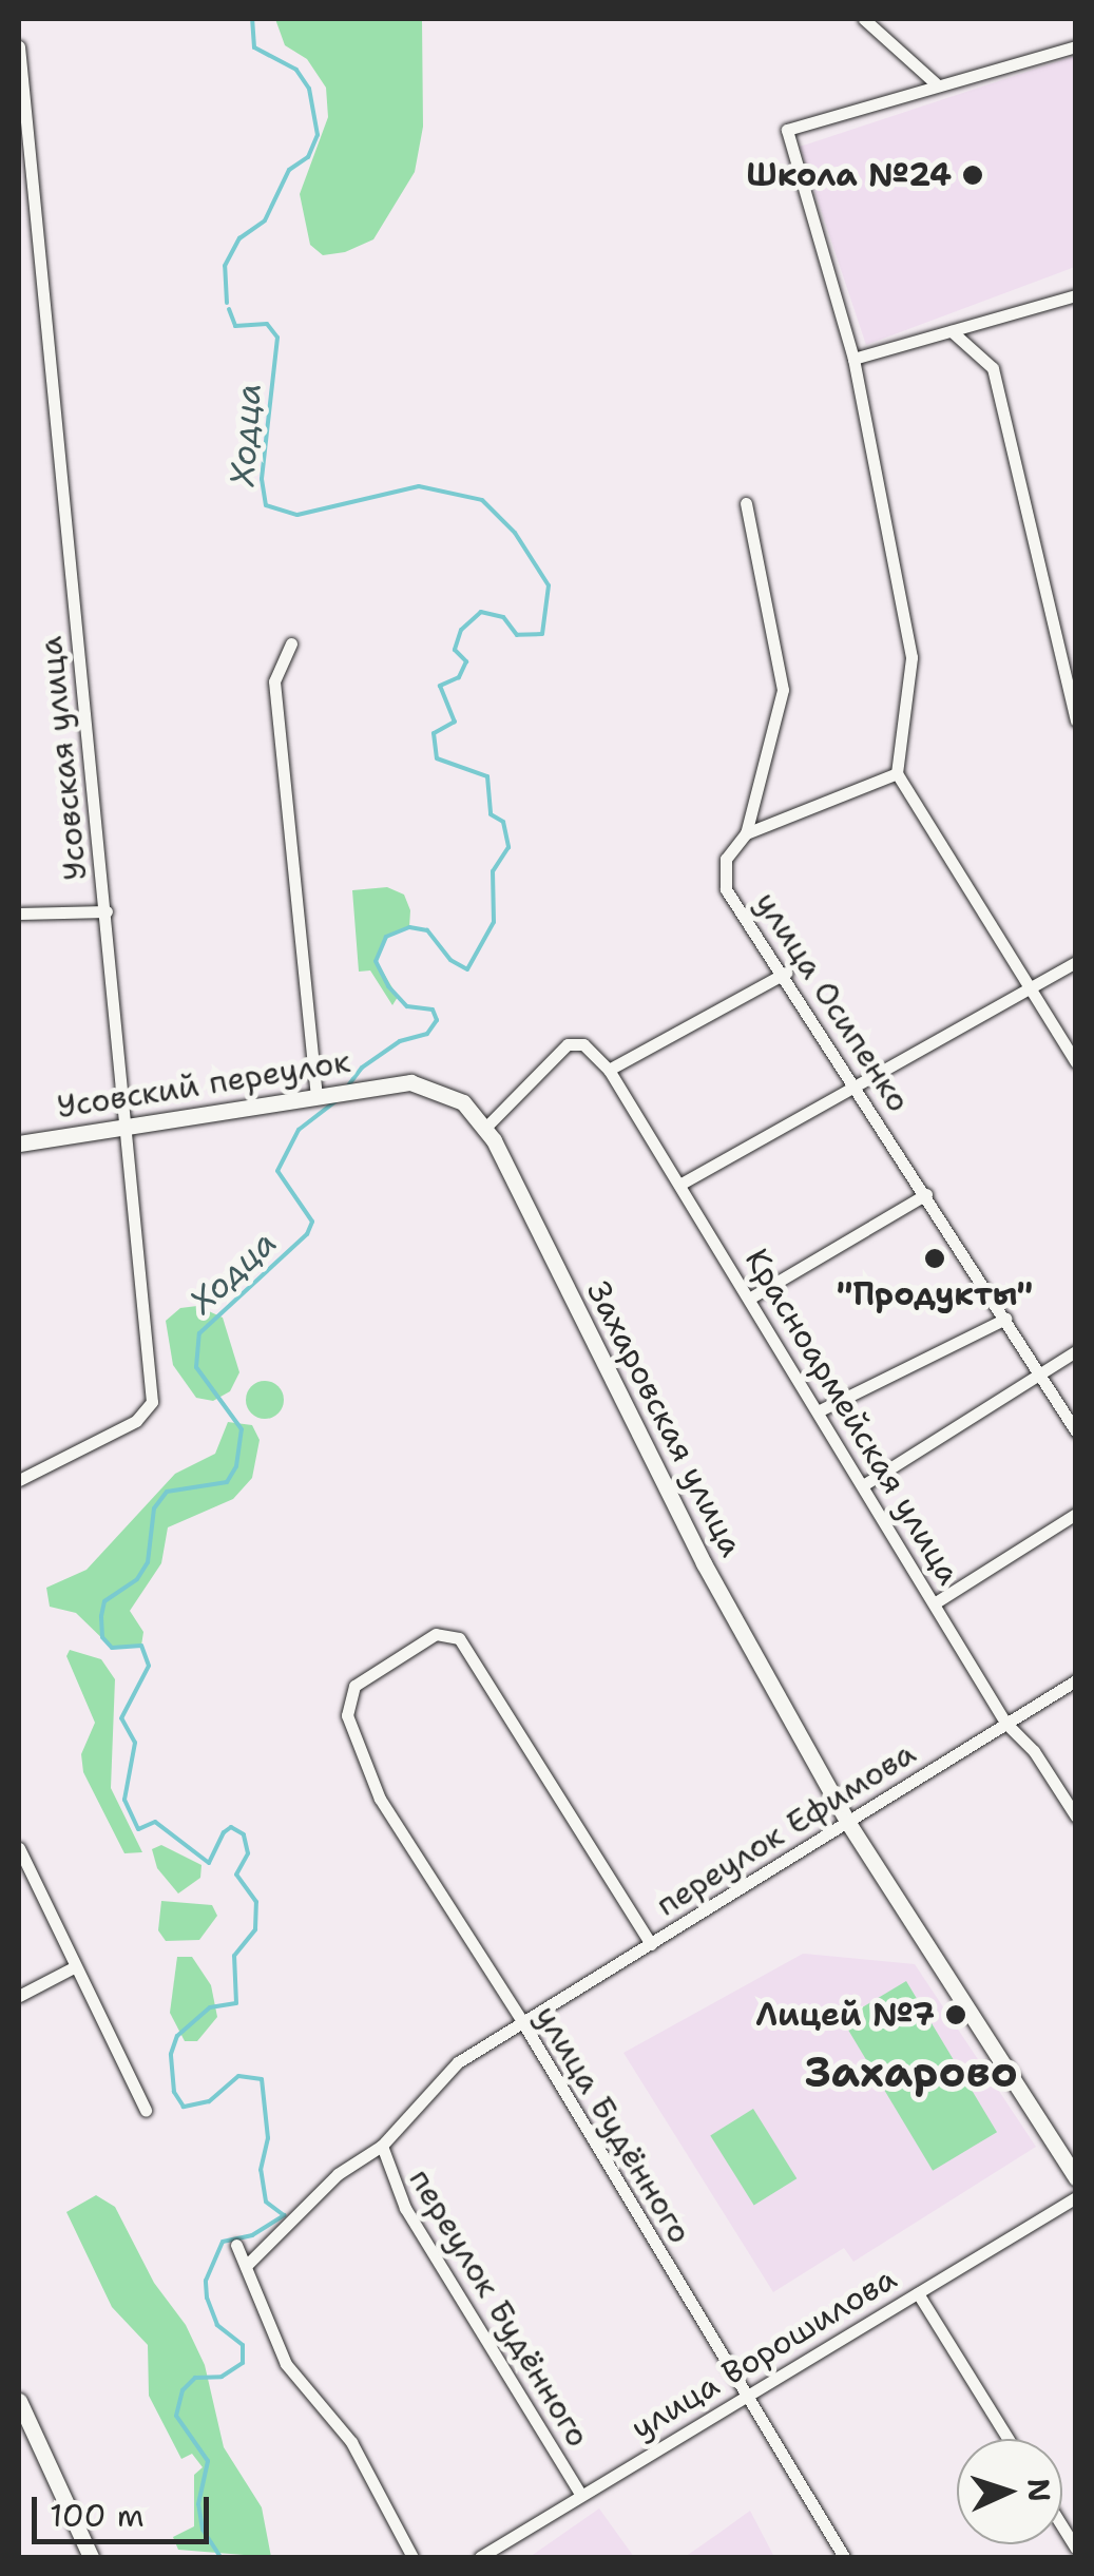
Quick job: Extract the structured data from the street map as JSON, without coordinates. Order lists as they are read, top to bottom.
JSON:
{
  "streets": {
    "street": [
      "Усовская улица",
      "улица Осипенко",
      "Усовский переулок",
      "Красноармейская улица",
      "Захаровская улица",
      "переулок Ефимова",
      "улица Будённого",
      "переулок Будённого",
      "улица Ворошилова"
    ]
  },
  "crossings": [
    ["Усовская улица", "Усовский переулок"],
    ["Усовский переулок", "Захаровская улица"],
    ["Красноармейская улица", "Захаровская улица"],
    ["Красноармейская улица", "переулок Ефимова"],
    ["Захаровская улица", "переулок Ефимова"],
    ["переулок Ефимова", "улица Будённого"],
    ["переулок Ефимова", "переулок Будённого"],
    ["улица Будённого", "улица Ворошилова"],
    ["переулок Будённого", "улица Ворошилова"]
  ],
  "districts": ["Захарово"],
  "water": ["Ходца"],
  "places": ["Школа №24", "\"Продукты\"", "Лицей №7"],
  "scale_bar": "100 m",
  "north": "right"
}
